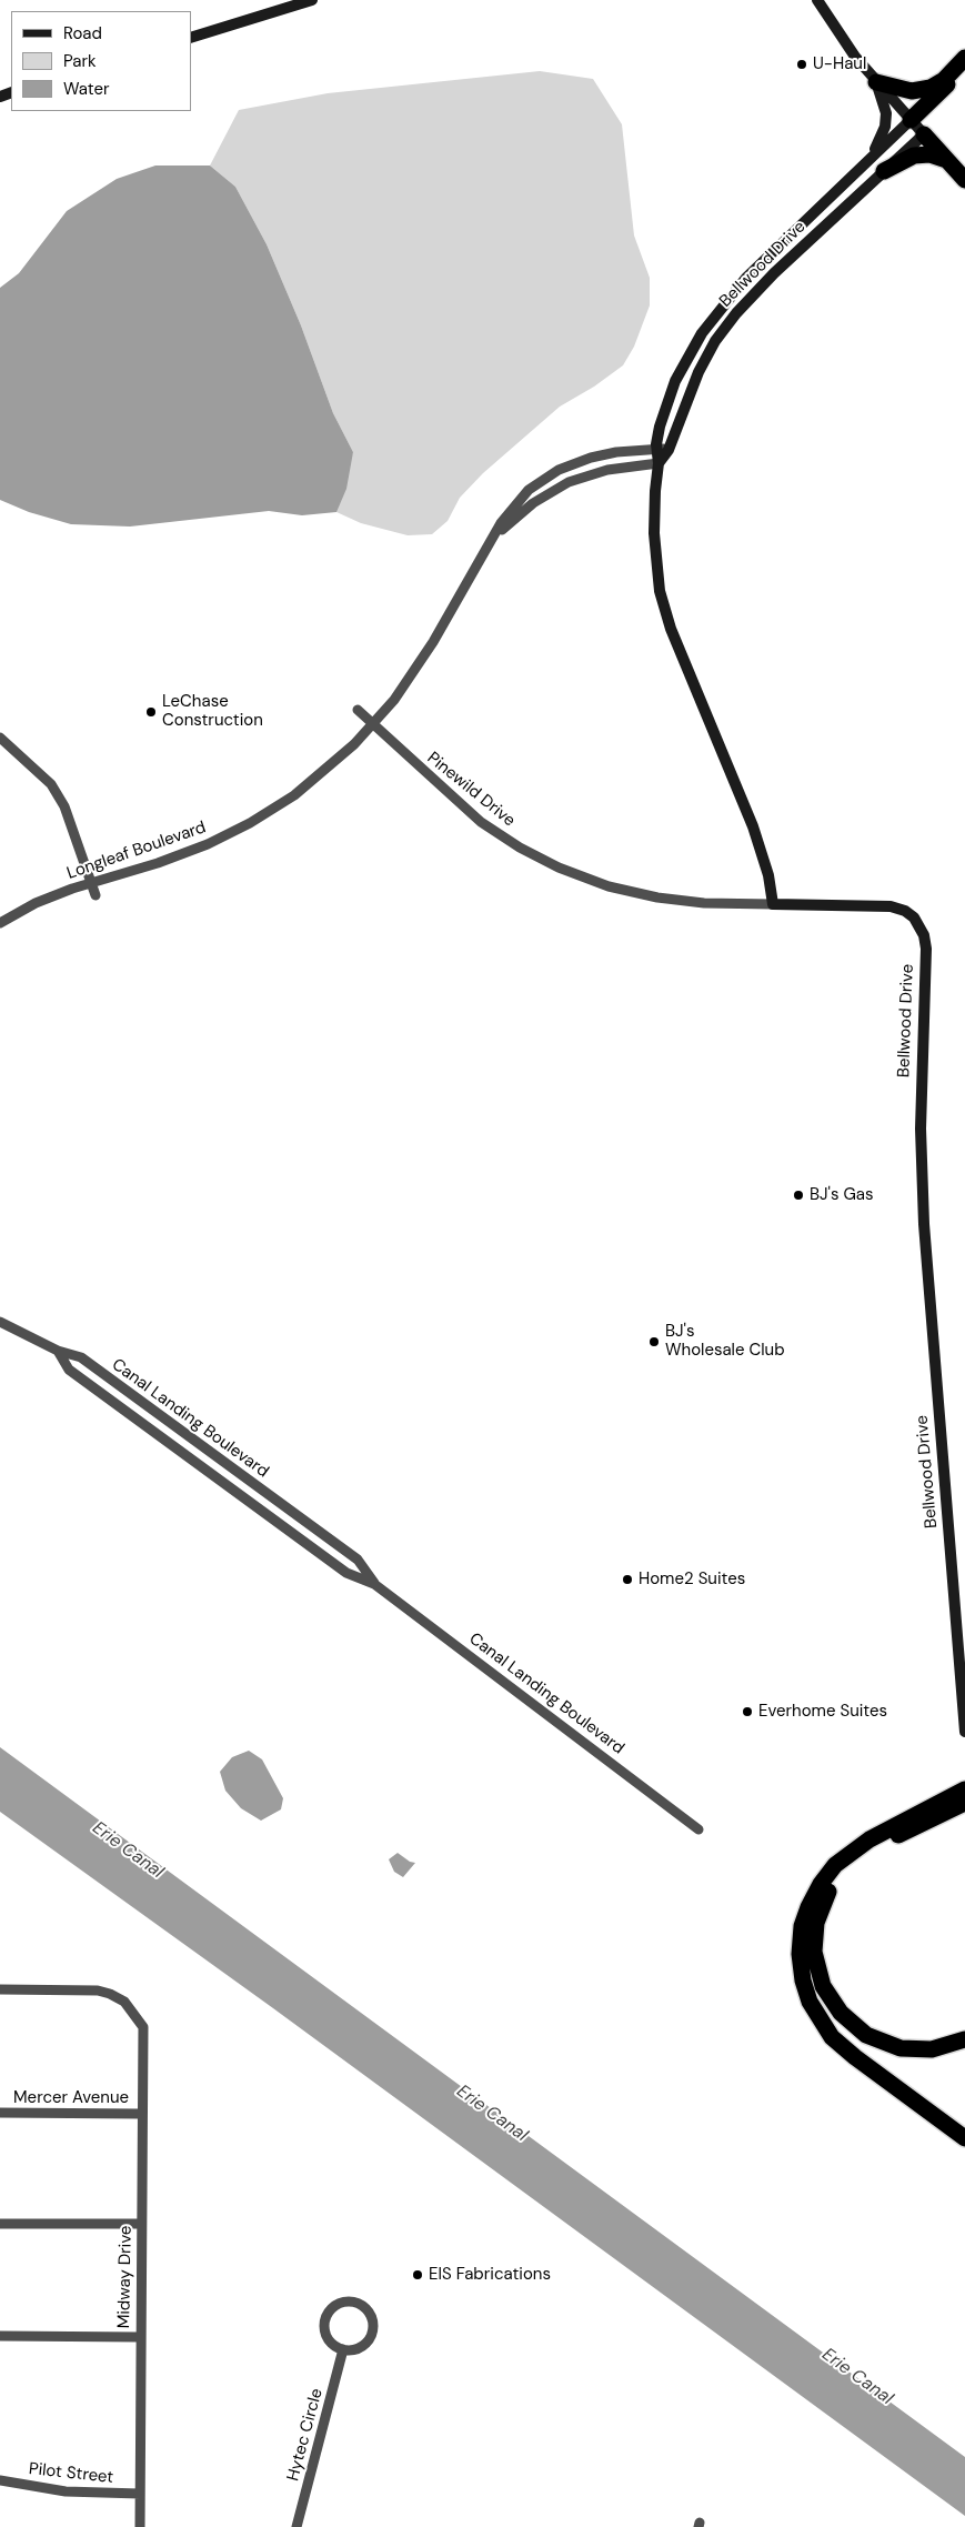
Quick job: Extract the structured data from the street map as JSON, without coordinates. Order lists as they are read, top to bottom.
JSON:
{
  "streets": {
    "street": [
      "Bellwood Drive",
      "Pinewild Drive",
      "Longleaf Boulevard",
      "Canal Landing Boulevard",
      "Mercer Avenue",
      "Midway Drive",
      "Hytec Circle",
      "Pilot Street"
    ]
  },
  "crossings": [
    ["Bellwood Drive", "Pinewild Drive"],
    ["Bellwood Drive", "Longleaf Boulevard"],
    ["Pinewild Drive", "Longleaf Boulevard"],
    ["Mercer Avenue", "Midway Drive"],
    ["Midway Drive", "Pilot Street"]
  ],
  "water": ["Erie Canal"],
  "places": [
    "U-Haul",
    "LeChase Construction",
    "BJ's Gas",
    "BJ's Wholesale Club",
    "Home2 Suites",
    "Everhome Suites",
    "EIS Fabrications"
  ],
  "legend": ["Road", "Park", "Water"]
}
